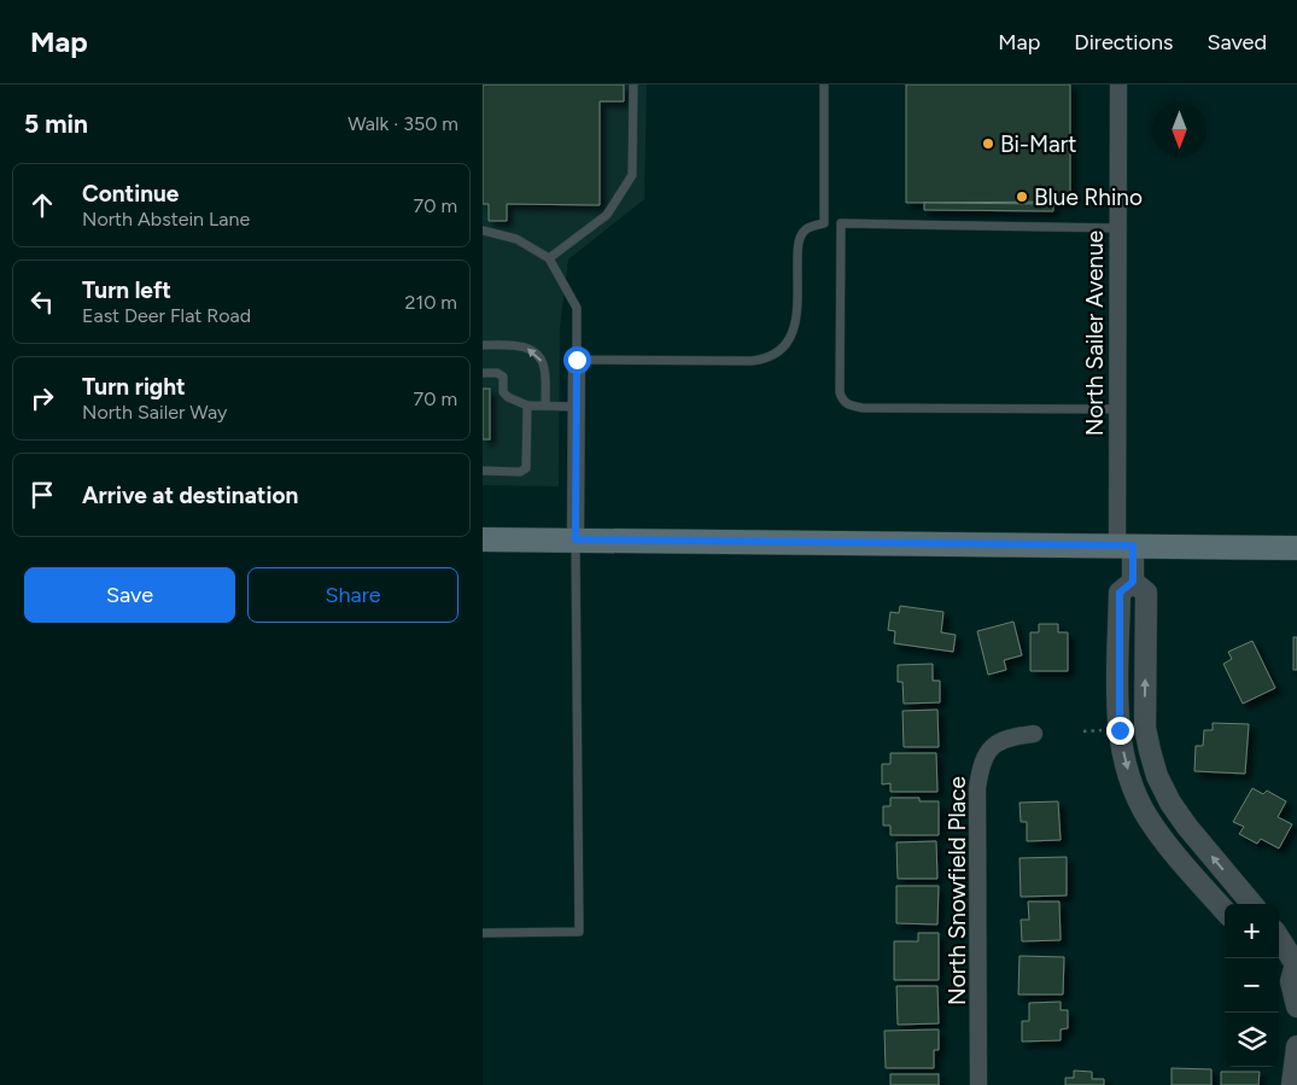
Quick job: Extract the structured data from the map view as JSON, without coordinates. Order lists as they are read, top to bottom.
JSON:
{
  "streets": {
    "street": ["North Sailer Avenue", "North Snowfield Place"]
  },
  "places": ["Bi-Mart", "Blue Rhino"],
  "north": "bottom",
  "page": {
    "header": "Map",
    "nav": ["Map", "Directions", "Saved"],
    "heading": ["5 min", "Walk · 350 m"],
    "list": [
      ["Continue", "North Abstein Lane", "70 m"],
      ["Turn left", "East Deer Flat Road", "210 m"],
      ["Turn right", "North Sailer Way", "70 m"],
      "Arrive at destination"
    ],
    "buttons": ["Save", "Share"],
    "map_buttons": ["+", "−"]
  }
}
